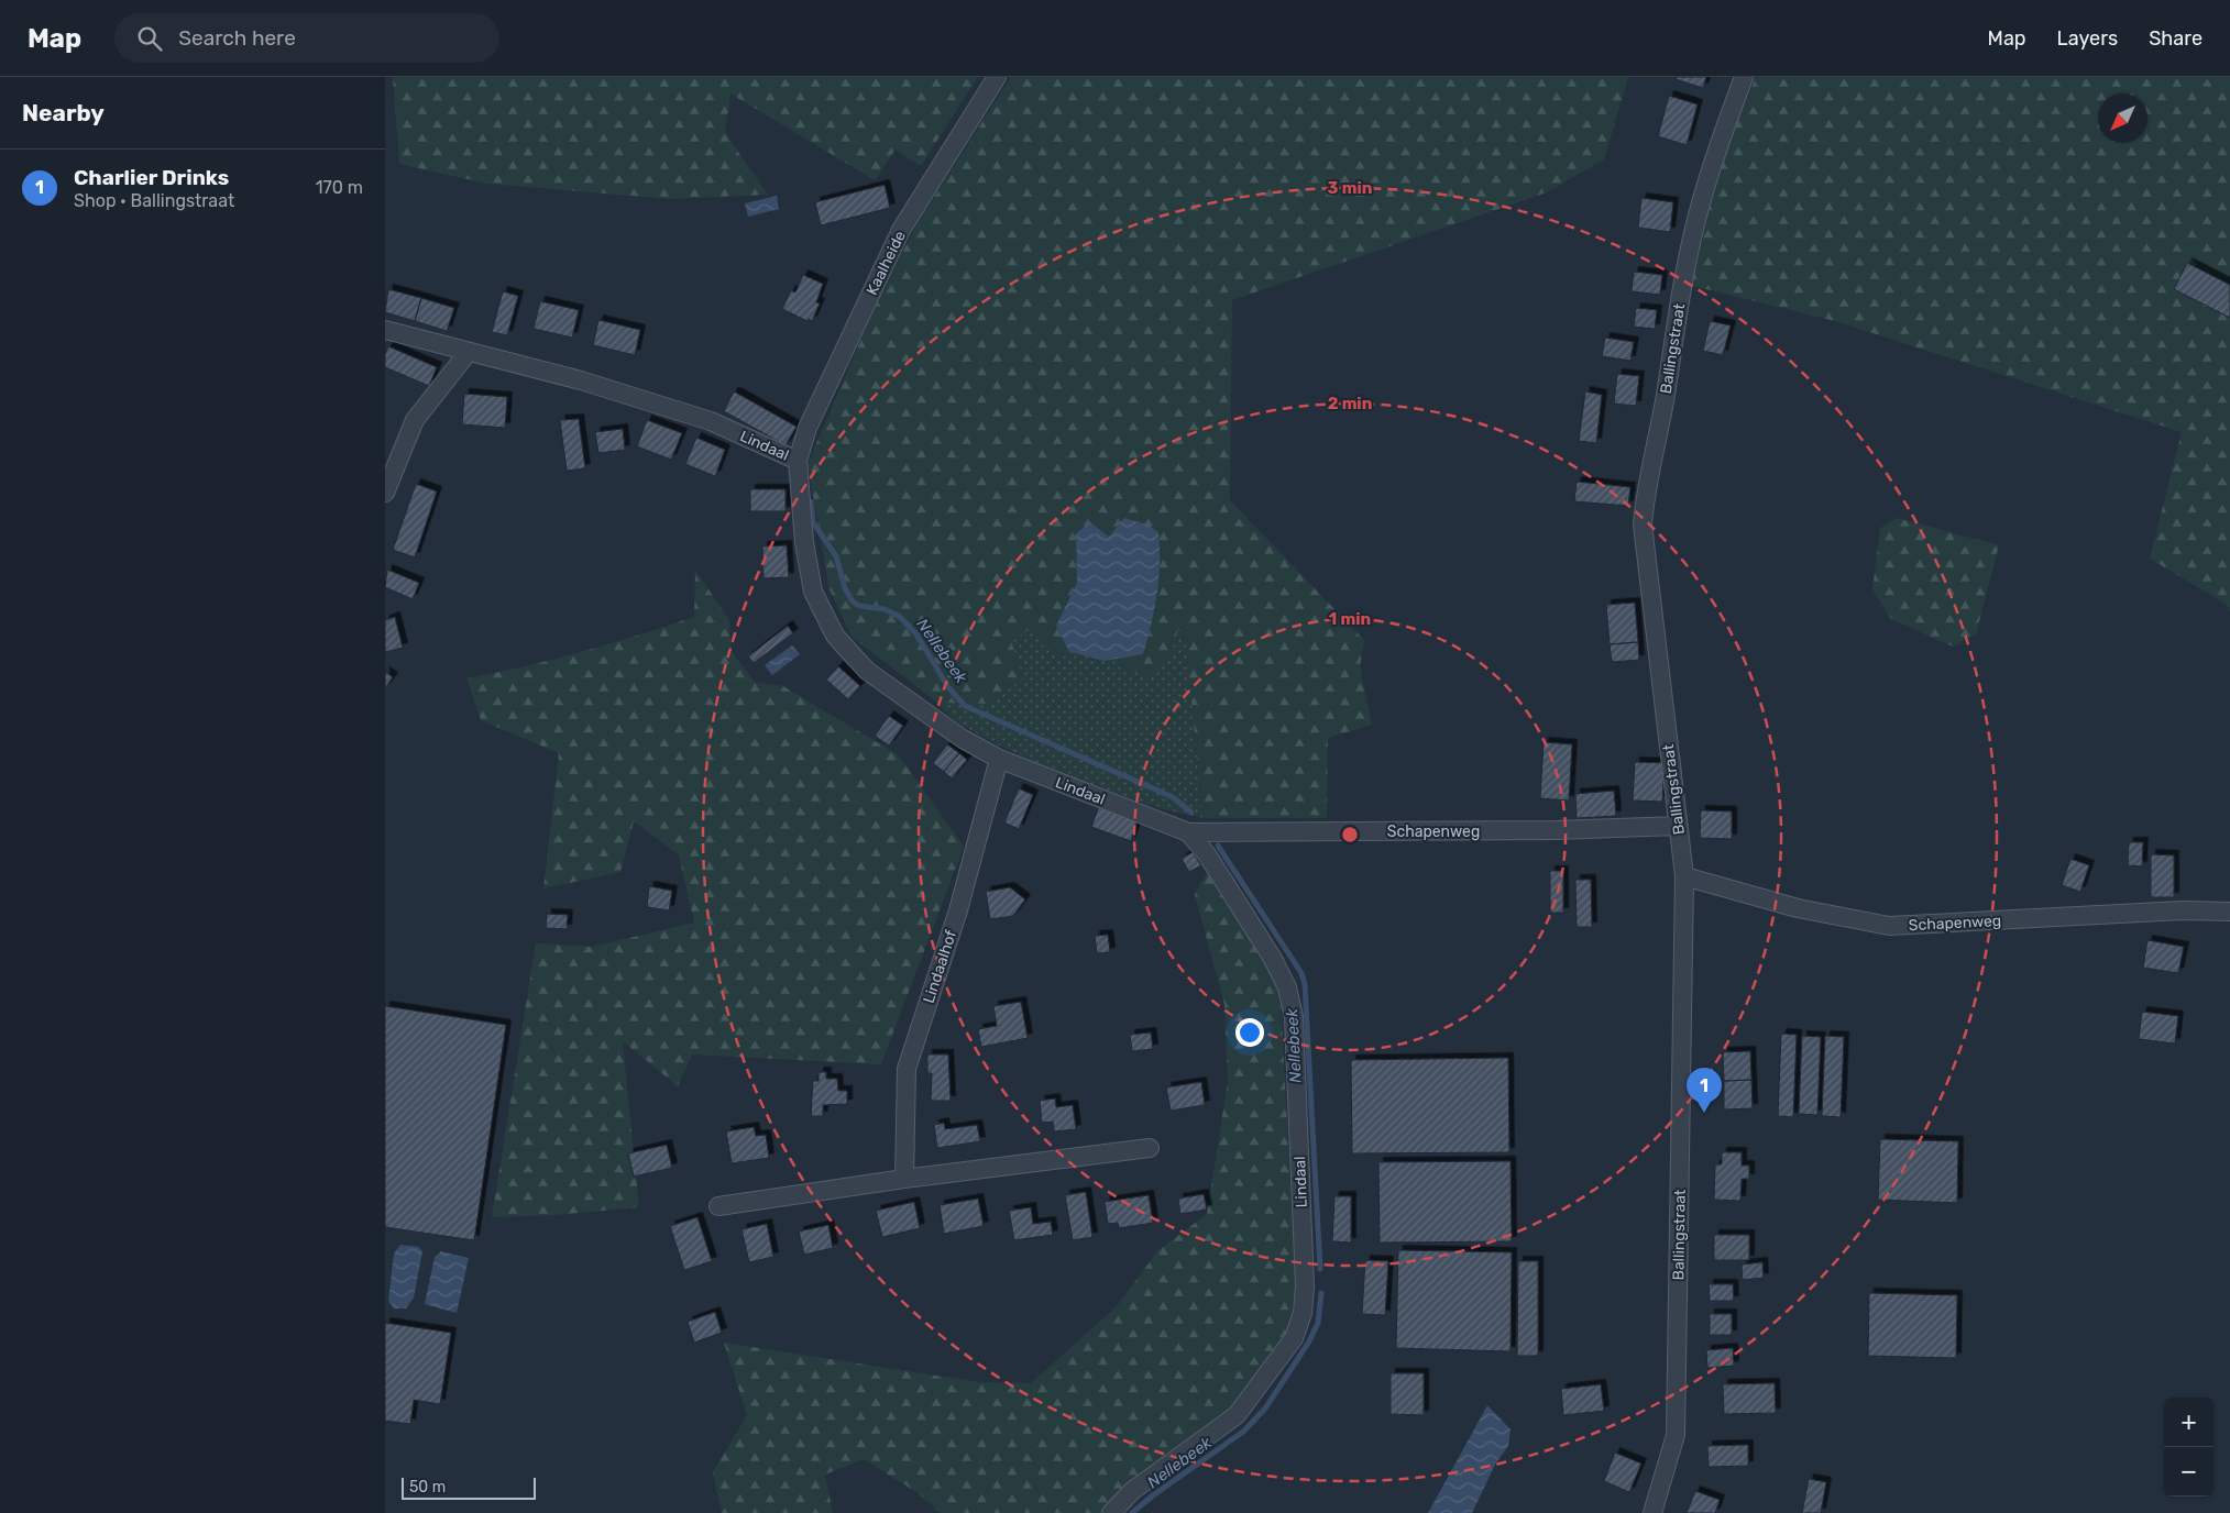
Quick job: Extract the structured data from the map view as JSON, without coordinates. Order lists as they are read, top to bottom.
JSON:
{
  "streets": {
    "street": [
      "Kaalheide",
      "Ballingstraat",
      "Lindaal",
      "Schapenweg",
      "Lindaalhof"
    ]
  },
  "crossings": [
    ["Kaalheide", "Lindaal"],
    ["Ballingstraat", "Schapenweg"],
    ["Lindaal", "Schapenweg"],
    ["Lindaal", "Lindaalhof"]
  ],
  "water": ["Nellebeek"],
  "scale_bar": "50 m",
  "north": "bottom left",
  "page": {
    "header": "Map",
    "search": "Search here",
    "nav": ["Map", "Layers", "Share"],
    "heading": "Nearby",
    "list": [
      {
        "mark": "1",
        "name": "Charlier Drinks",
        "note": "Shop · Ballingstraat",
        "value": "170 m"
      }
    ],
    "pins": "1",
    "map_buttons": ["+", "−"],
    "scale": "50 m"
  },
  "rings": ["3 min", "2 min", "1 min"]
}
